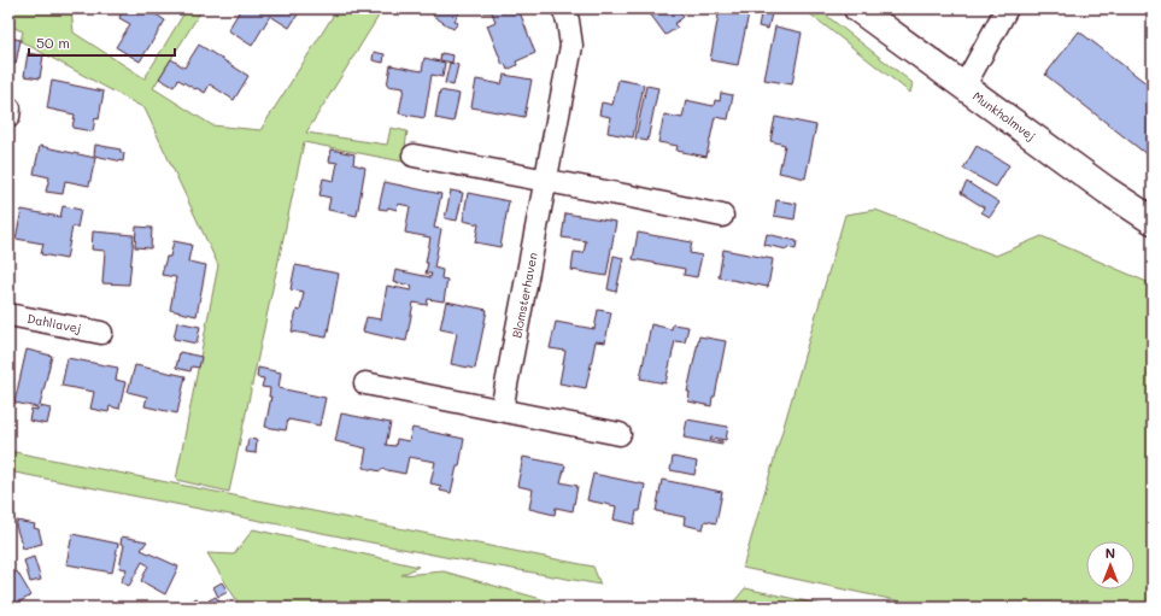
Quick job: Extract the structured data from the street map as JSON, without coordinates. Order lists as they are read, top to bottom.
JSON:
{
  "streets": {
    "street": ["Munkholmvej", "Blomsterhaven", "Dahliavej"]
  },
  "scale_bar": "50 m",
  "north": "top"
}
